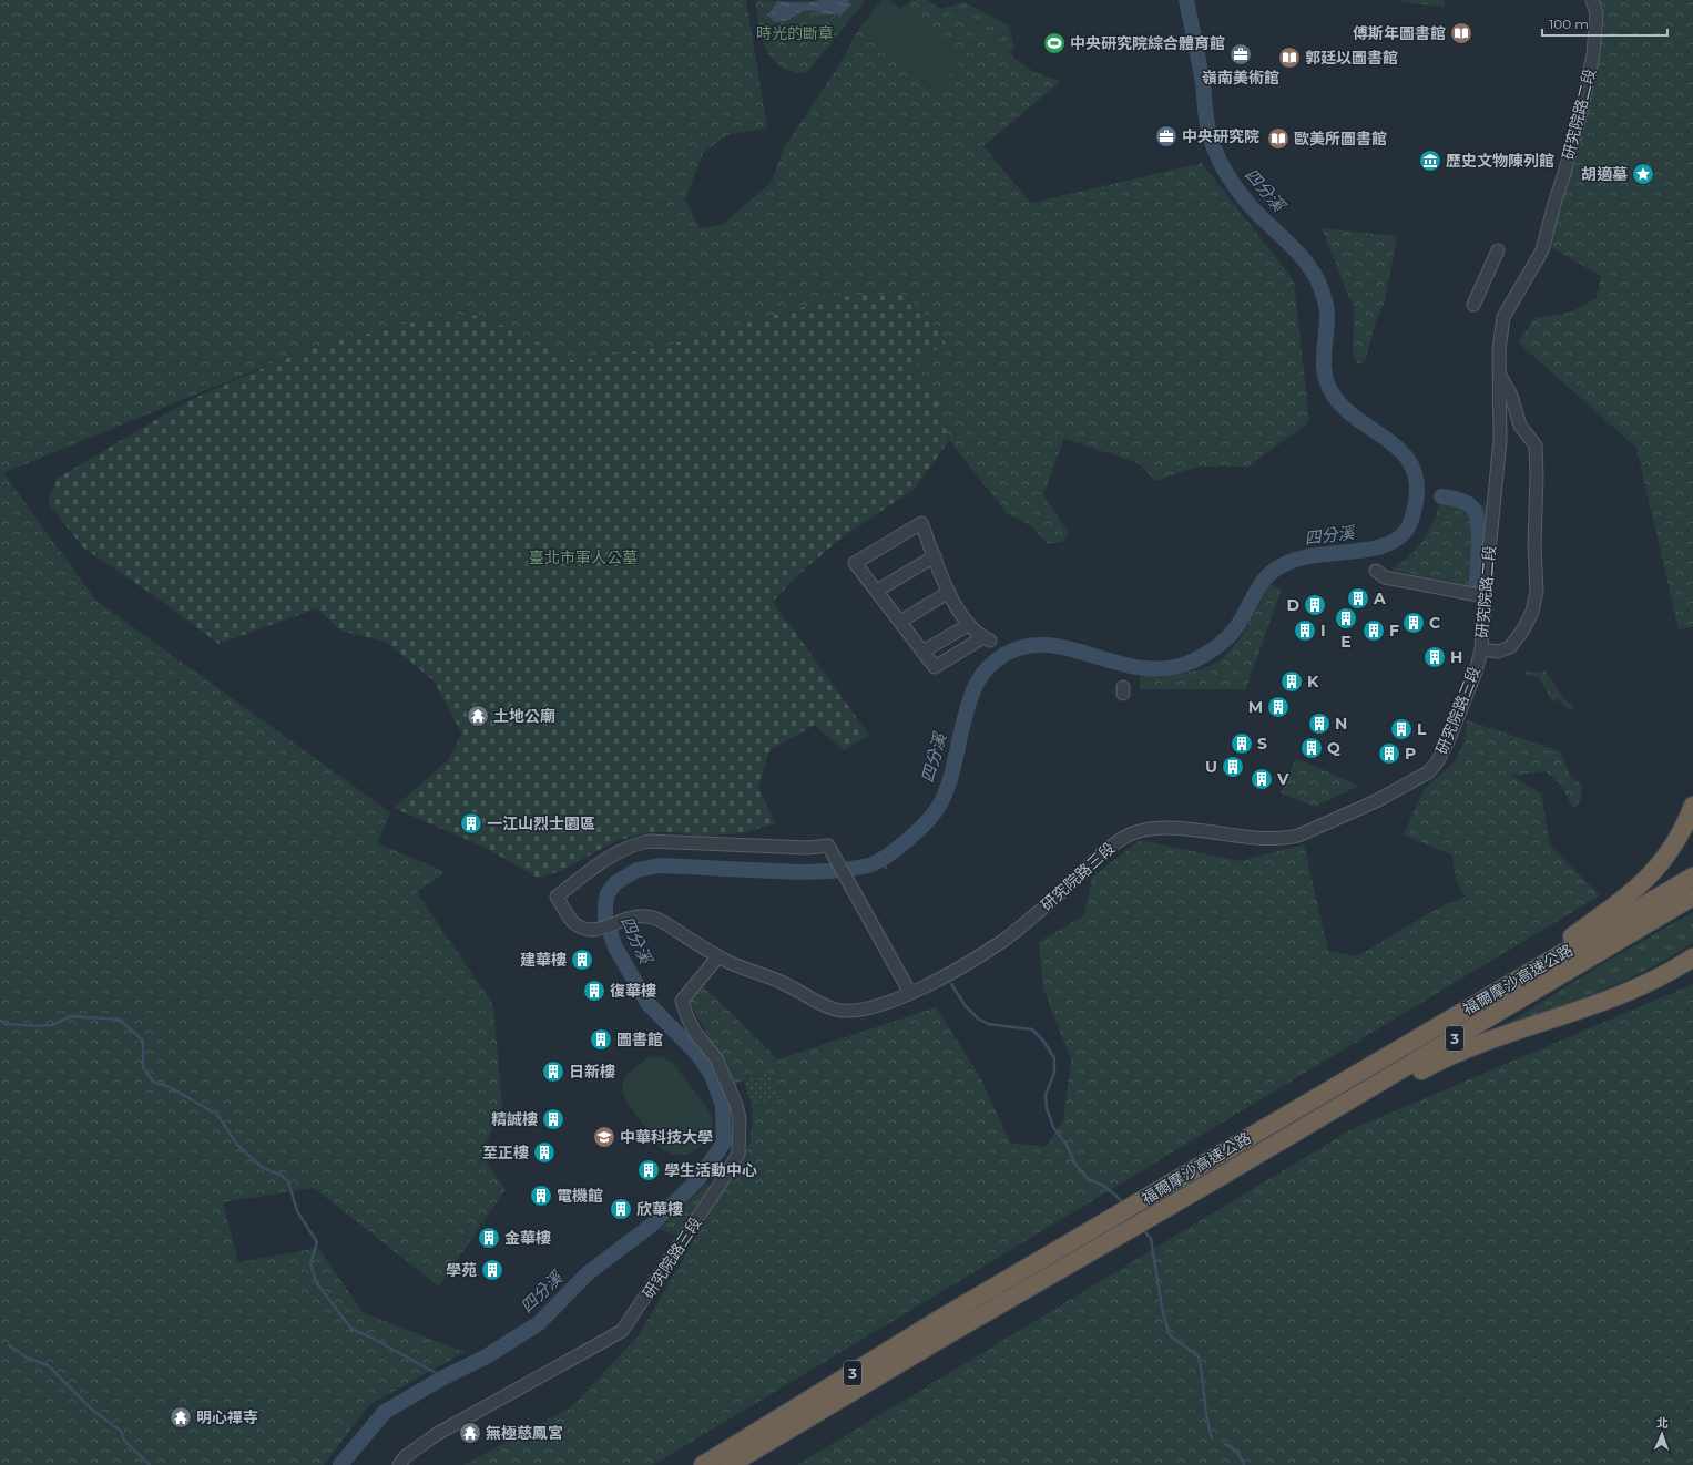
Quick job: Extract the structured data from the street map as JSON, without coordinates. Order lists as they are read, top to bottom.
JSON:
{
  "streets": {
    "highway": ["福爾摩沙高速公路", "3"],
    "street": ["研究院路二段", "研究院路三段"]
  },
  "crossings": [
    ["研究院路二段", "研究院路三段"]
  ],
  "water": ["四分溪"],
  "parks": ["時光的斷章", "臺北市軍人公墓"],
  "places": {
    "library": ["傅斯年圖書館", "郭廷以圖書館", "歐美所圖書館"],
    "sports": ["中央研究院綜合體育館"],
    "office": ["嶺南美術館", "中央研究院"],
    "museum": ["歷史文物陳列館"],
    "place": ["胡適墓"],
    "building": [
      "A",
      "D",
      "E",
      "C",
      "I",
      "F",
      "H",
      "K",
      "M",
      "N",
      "L",
      "S",
      "Q",
      "P",
      "U",
      "V",
      "一江山烈士園區",
      "建華樓",
      "復華樓",
      "圖書館",
      "日新樓",
      "精誠樓",
      "至正樓",
      "學生活動中心",
      "電機館",
      "欣華樓",
      "金華樓",
      "學苑"
    ],
    "temple": ["土地公廟", "明心禪寺", "無極慈鳳宮"],
    "school or university": ["中華科技大學"]
  },
  "scale_bar": "100 m",
  "north": "top"
}
